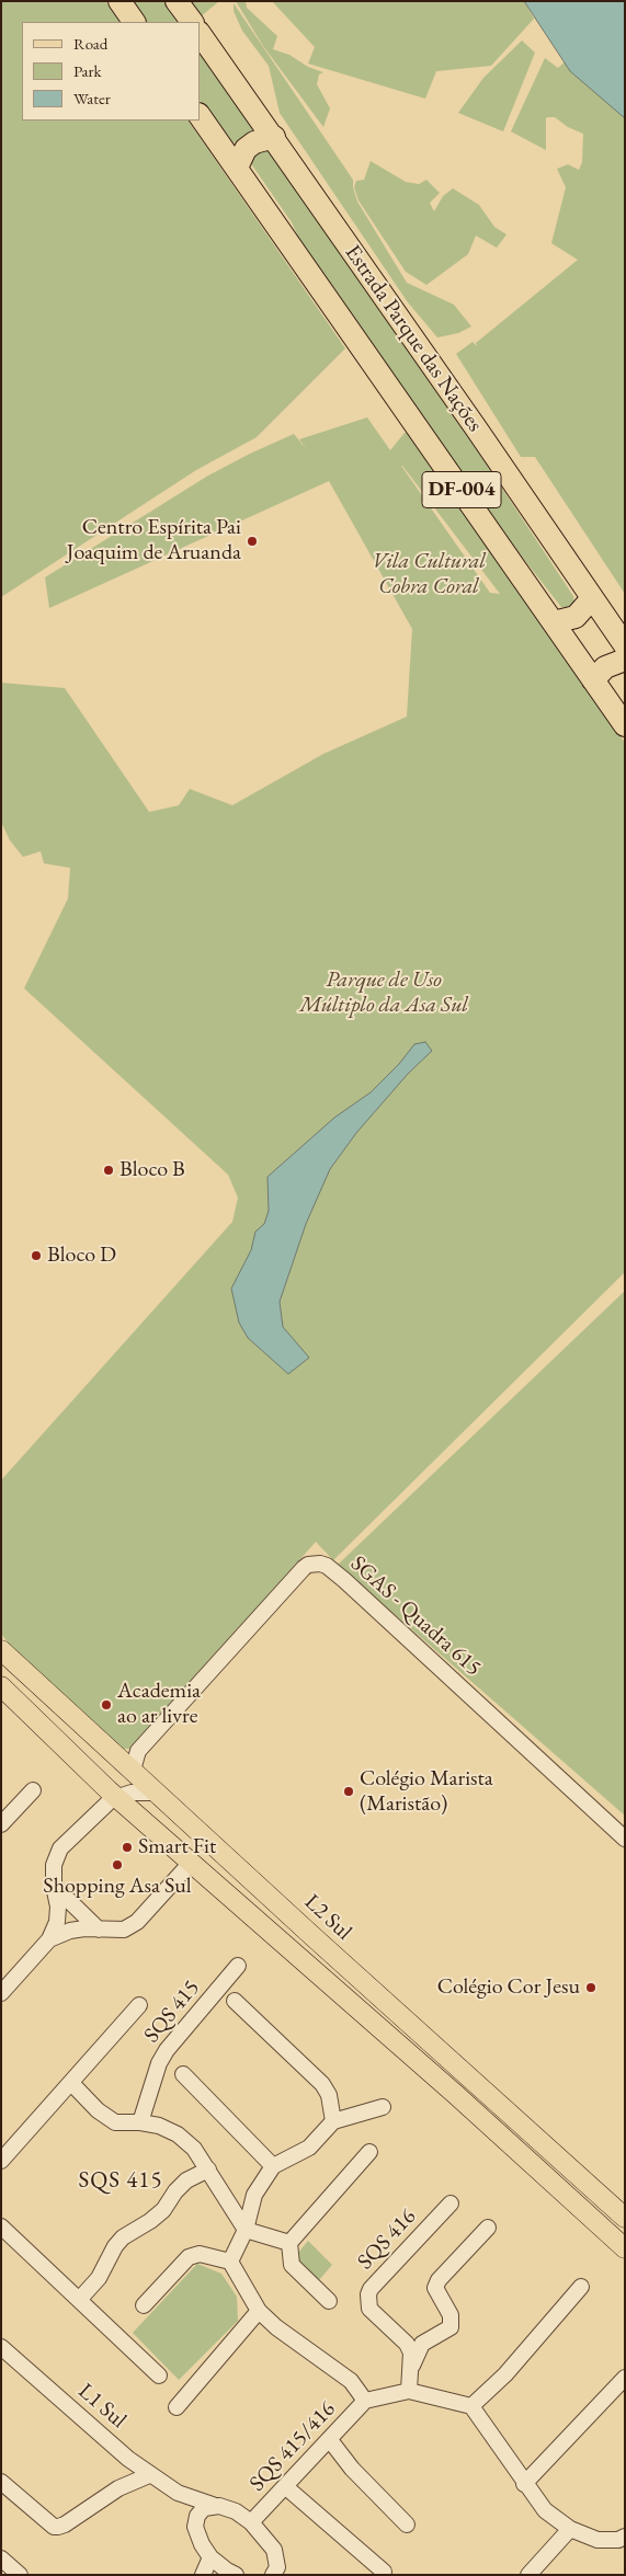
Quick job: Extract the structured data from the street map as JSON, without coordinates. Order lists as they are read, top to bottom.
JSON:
{
  "streets": {
    "highway": ["Estrada Parque das Nações", "DF-004"],
    "main road": ["L2 Sul"],
    "street": [
      "SGAS - Quadra 615",
      "SQS 415",
      "SQS 416",
      "L1 Sul",
      "SQS 415/416"
    ]
  },
  "crossings": [
    ["SGAS - Quadra 615", "L2 Sul"],
    ["L1 Sul", "SQS 415/416"]
  ],
  "districts": ["SQS 415"],
  "parks": ["Vila Cultural Cobra Coral", "Parque de Uso Múltiplo da Asa Sul"],
  "places": [
    "Centro Espírita Pai Joaquim de Aruanda",
    "Bloco B",
    "Bloco D",
    "Academia ao ar livre",
    "Colégio Marista (Maristão)",
    "Smart Fit",
    "Shopping Asa Sul",
    "Colégio Cor Jesu"
  ],
  "legend": ["Road", "Park", "Water"]
}
